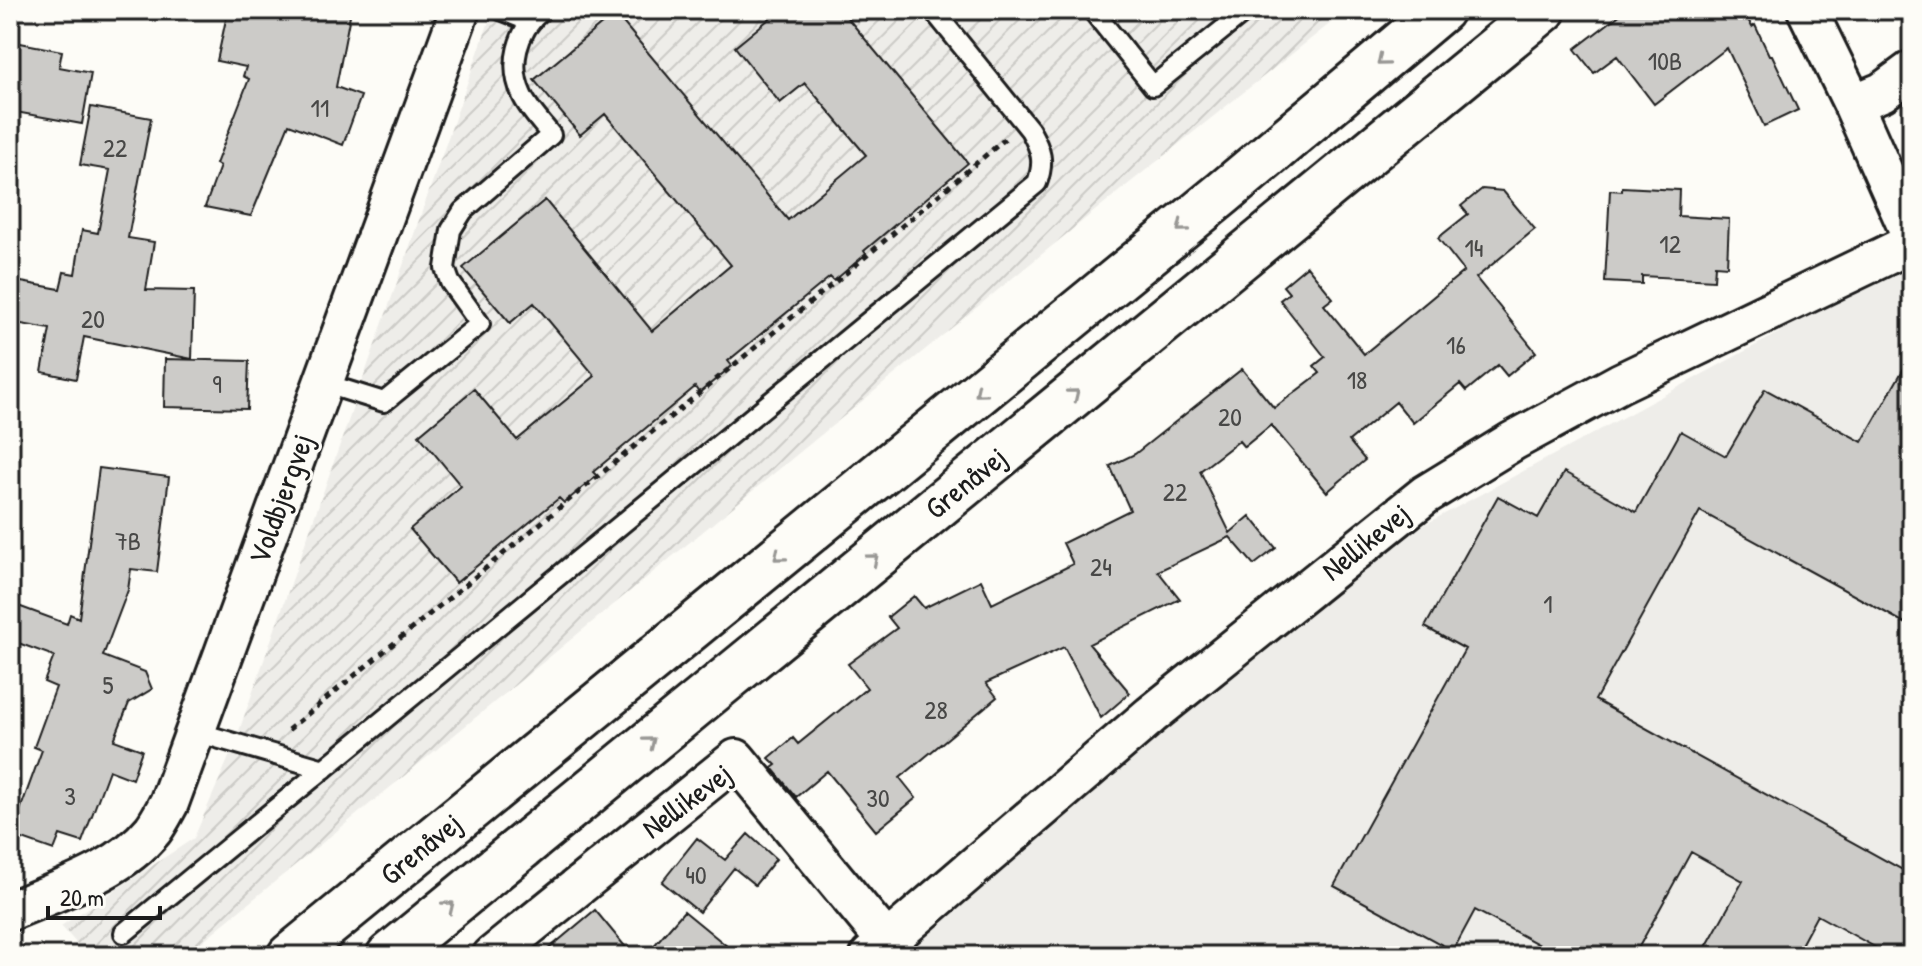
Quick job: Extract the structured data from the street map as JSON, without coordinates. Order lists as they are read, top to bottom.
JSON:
{
  "streets": {
    "main road": ["Grenåvej"],
    "street": ["Voldbjergvej", "Nellikevej"]
  },
  "house_numbers": [
    "10B",
    "11",
    "22",
    "12",
    "14",
    "20",
    "16",
    "18",
    "9",
    "20",
    "22",
    "7B",
    "24",
    "1",
    "5",
    "28",
    "3",
    "30",
    "40"
  ],
  "scale_bar": "20 m"
}
